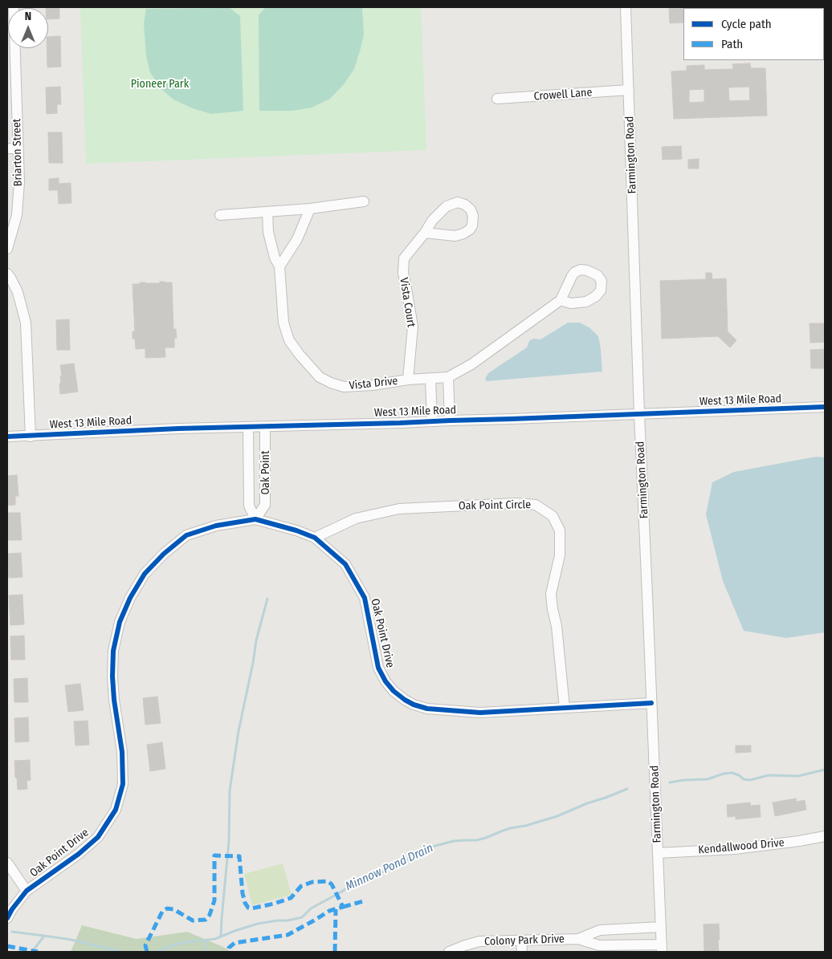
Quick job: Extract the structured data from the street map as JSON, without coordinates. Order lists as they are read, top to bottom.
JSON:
{
  "streets": {
    "street": [
      "Crowell Lane",
      "Briarton Street",
      "Farmington Road",
      "Vista Court",
      "Vista Drive",
      "West 13 Mile Road",
      "Oak Point",
      "Oak Point Circle",
      "Oak Point Drive",
      "Kendallwood Drive",
      "Colony Park Drive"
    ]
  },
  "crossings": [
    ["Crowell Lane", "Farmington Road"],
    ["Farmington Road", "West 13 Mile Road"],
    ["Farmington Road", "Oak Point Drive"],
    ["Farmington Road", "Kendallwood Drive"],
    ["Farmington Road", "Colony Park Drive"],
    ["Vista Court", "Vista Drive"],
    ["West 13 Mile Road", "Oak Point"],
    ["Oak Point", "Oak Point Drive"],
    ["Oak Point Circle", "Oak Point Drive"]
  ],
  "water": ["Minnow Pond Drain"],
  "parks": ["Pioneer Park"],
  "legend": ["Cycle path", "Path"],
  "north": "top"
}
